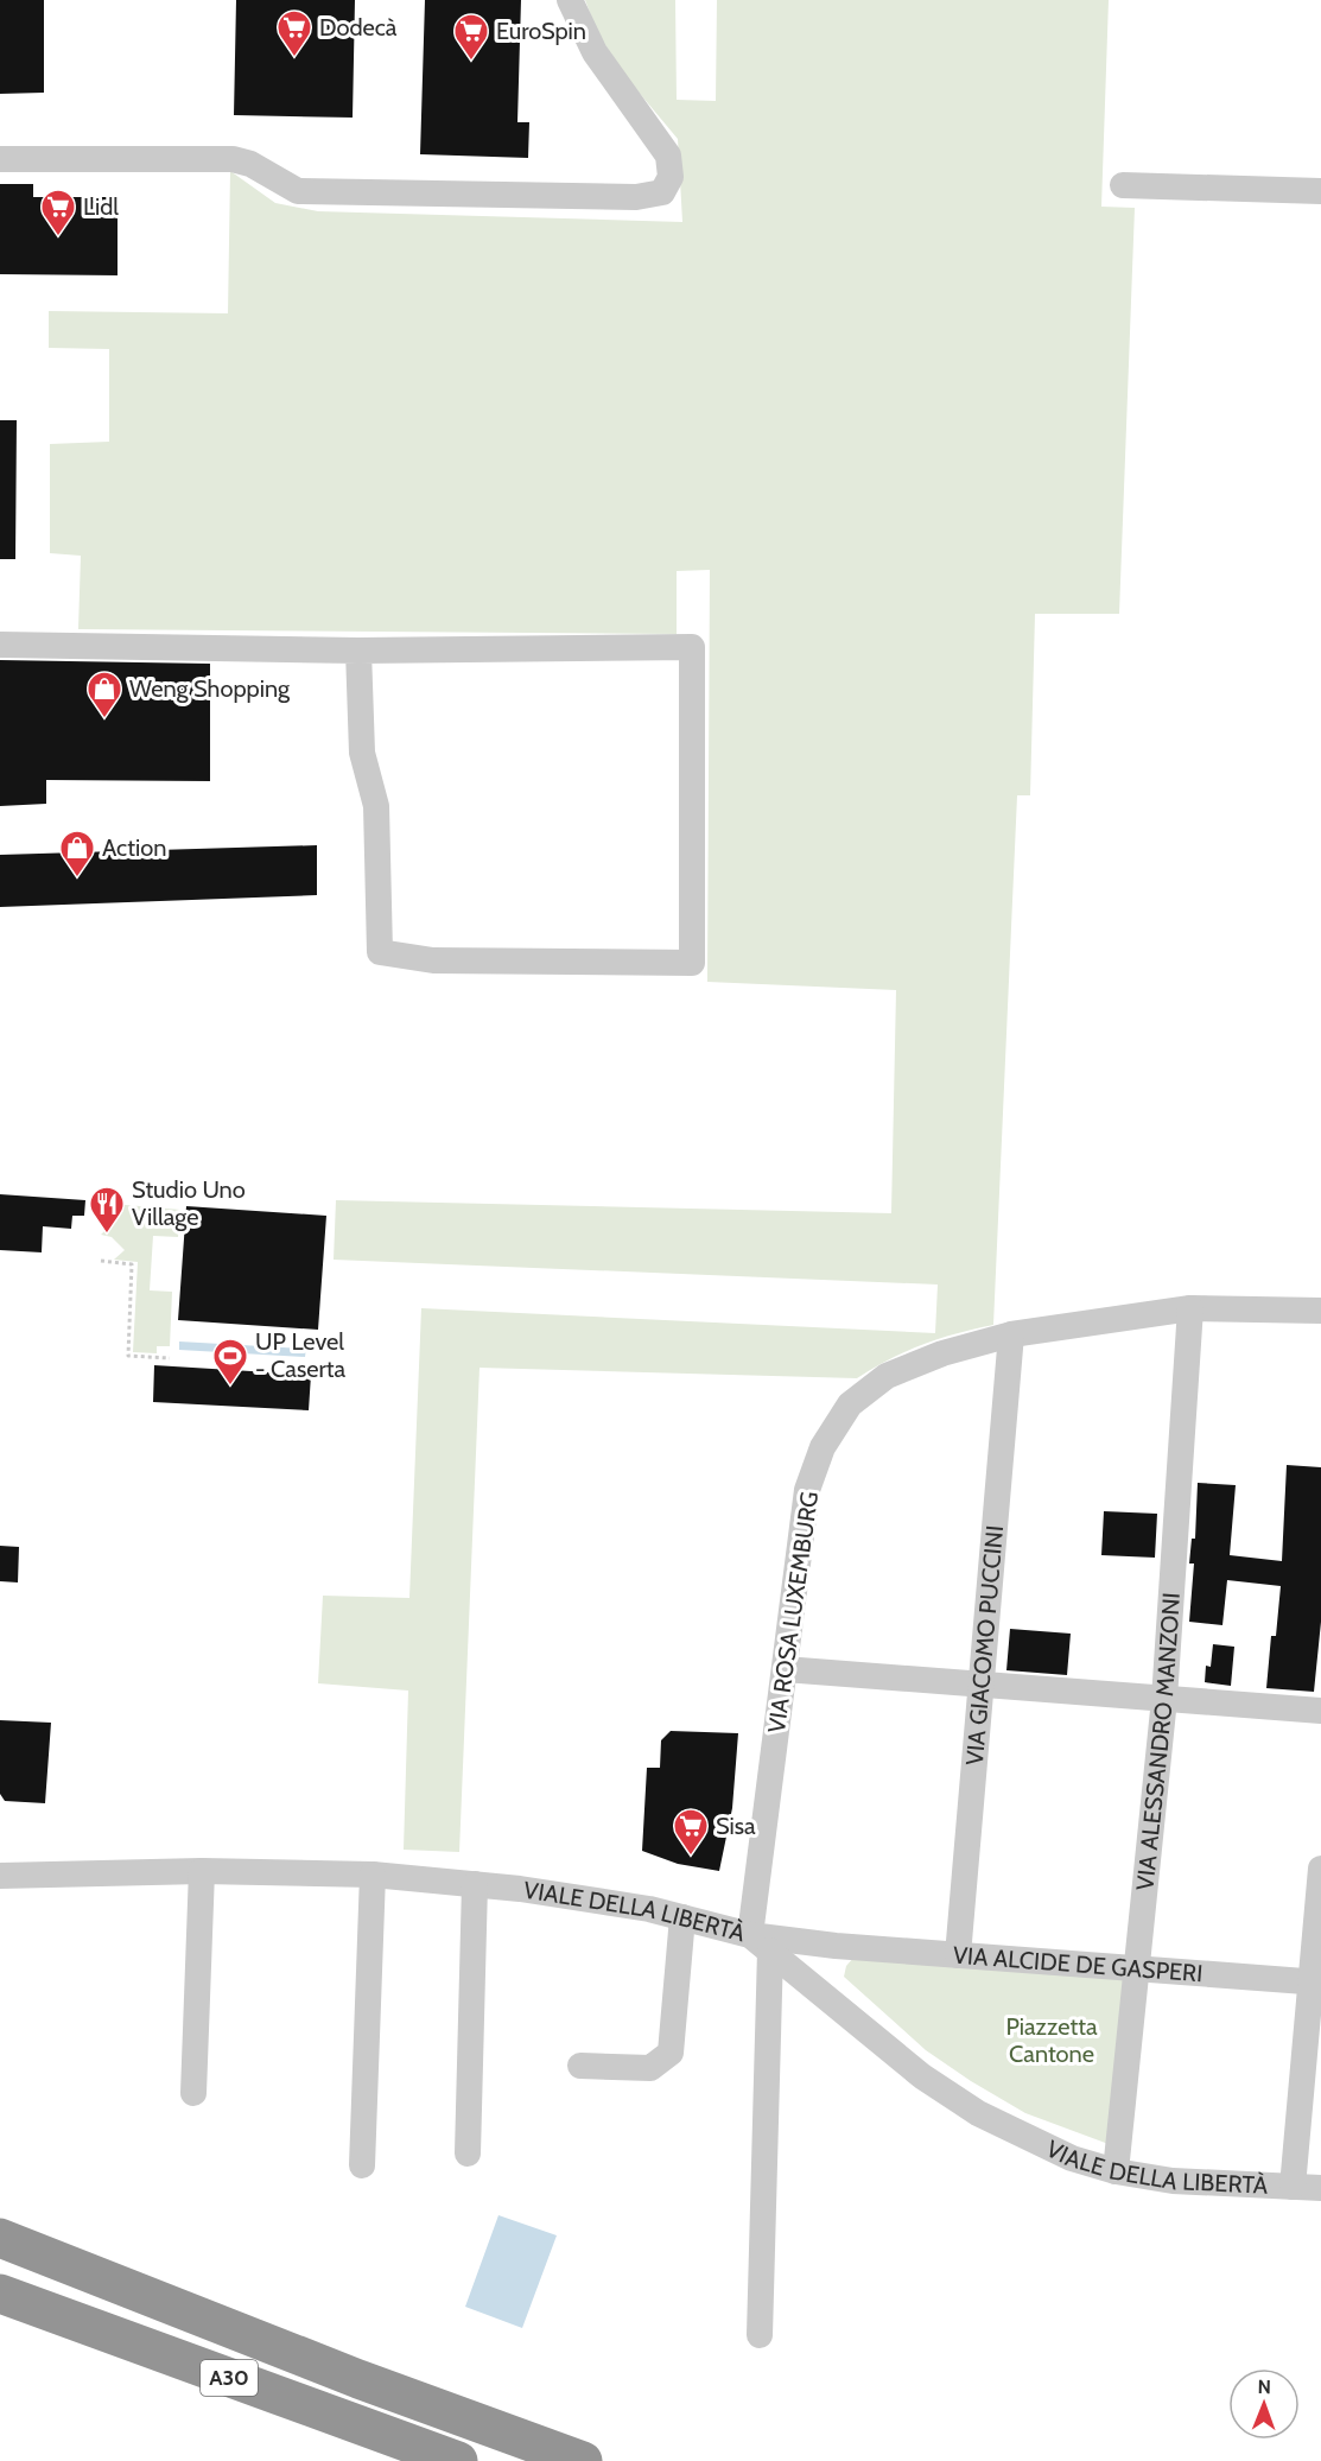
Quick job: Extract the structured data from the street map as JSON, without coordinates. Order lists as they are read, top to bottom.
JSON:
{
  "streets": {
    "highway": ["A30"],
    "street": [
      "VIA ROSA LUXEMBURG",
      "VIA GIACOMO PUCCINI",
      "VIA ALESSANDRO MANZONI",
      "VIALE DELLA LIBERTÀ",
      "VIA ALCIDE DE GASPERI"
    ]
  },
  "crossings": [
    ["VIA ROSA LUXEMBURG", "VIA GIACOMO PUCCINI"],
    ["VIA ROSA LUXEMBURG", "VIA ALESSANDRO MANZONI"],
    ["VIA ROSA LUXEMBURG", "VIALE DELLA LIBERTÀ"],
    ["VIA ROSA LUXEMBURG", "VIA ALCIDE DE GASPERI"],
    ["VIA GIACOMO PUCCINI", "VIA ALCIDE DE GASPERI"],
    ["VIA ALESSANDRO MANZONI", "VIALE DELLA LIBERTÀ"],
    ["VIA ALESSANDRO MANZONI", "VIA ALCIDE DE GASPERI"],
    ["VIALE DELLA LIBERTÀ", "VIA ALCIDE DE GASPERI"]
  ],
  "parks": ["Piazzetta Cantone"],
  "places": {
    "supermarket": [
      "Dodecà",
      "EuroSpin",
      "Lidl",
      "Sisa"
    ],
    "shop": ["Weng Shopping", "Action"],
    "restaurant": ["Studio Uno Village"],
    "sports": ["UP Level - Caserta"]
  },
  "north": "top"
}
